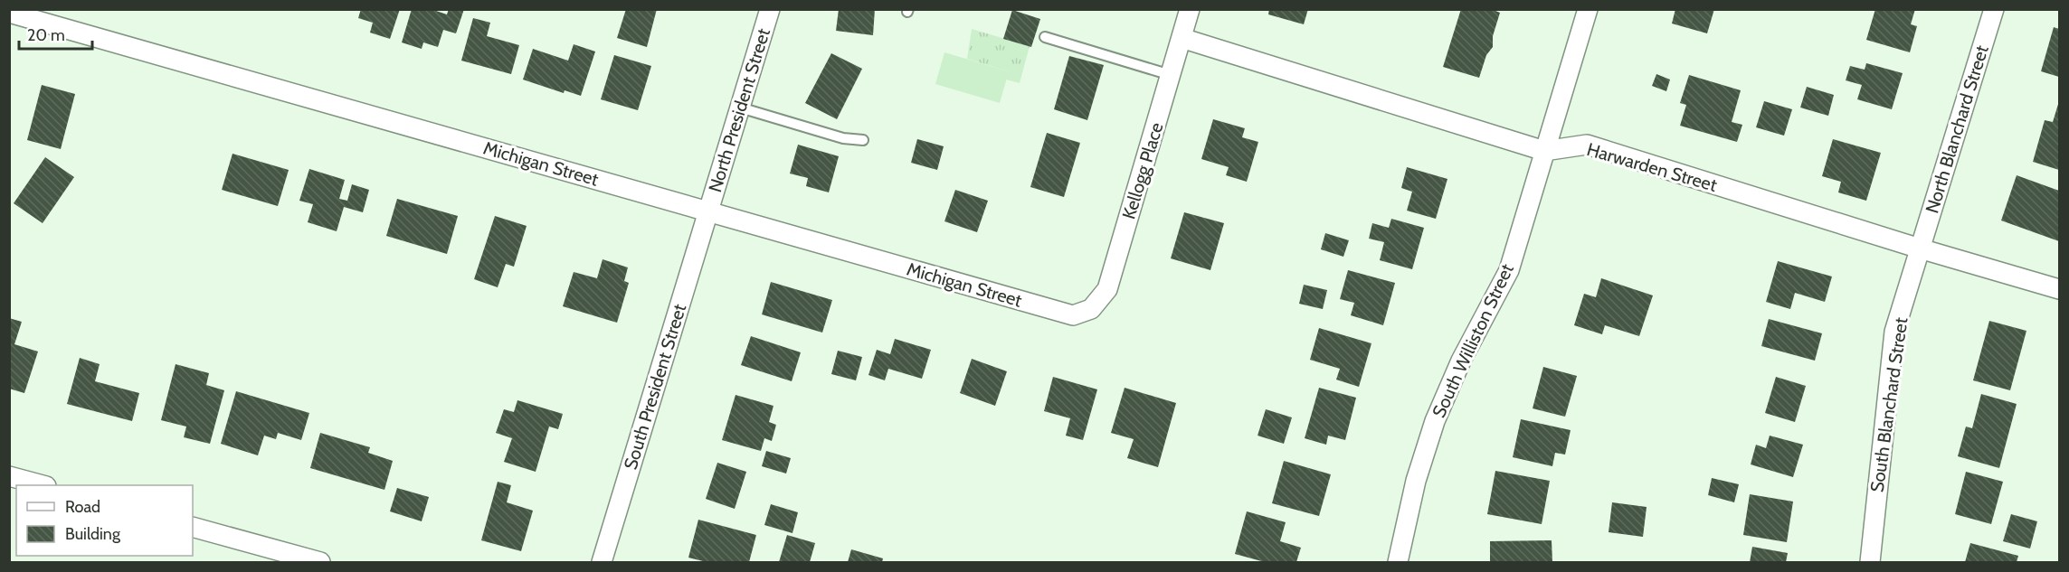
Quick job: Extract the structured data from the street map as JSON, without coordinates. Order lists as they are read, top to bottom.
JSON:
{
  "streets": {
    "street": [
      "North President Street",
      "North Blanchard Street",
      "Michigan Street",
      "Harwarden Street",
      "Kellogg Place",
      "South Williston Street",
      "South President Street",
      "South Blanchard Street"
    ]
  },
  "crossings": [
    ["North President Street", "Michigan Street"],
    ["North President Street", "South President Street"],
    ["North Blanchard Street", "Harwarden Street"],
    ["North Blanchard Street", "South Blanchard Street"],
    ["Michigan Street", "Kellogg Place"],
    ["Michigan Street", "South President Street"],
    ["Harwarden Street", "Kellogg Place"],
    ["Harwarden Street", "South Williston Street"],
    ["Harwarden Street", "South Blanchard Street"]
  ],
  "legend": ["Road", "Building"],
  "scale_bar": "20 m"
}
